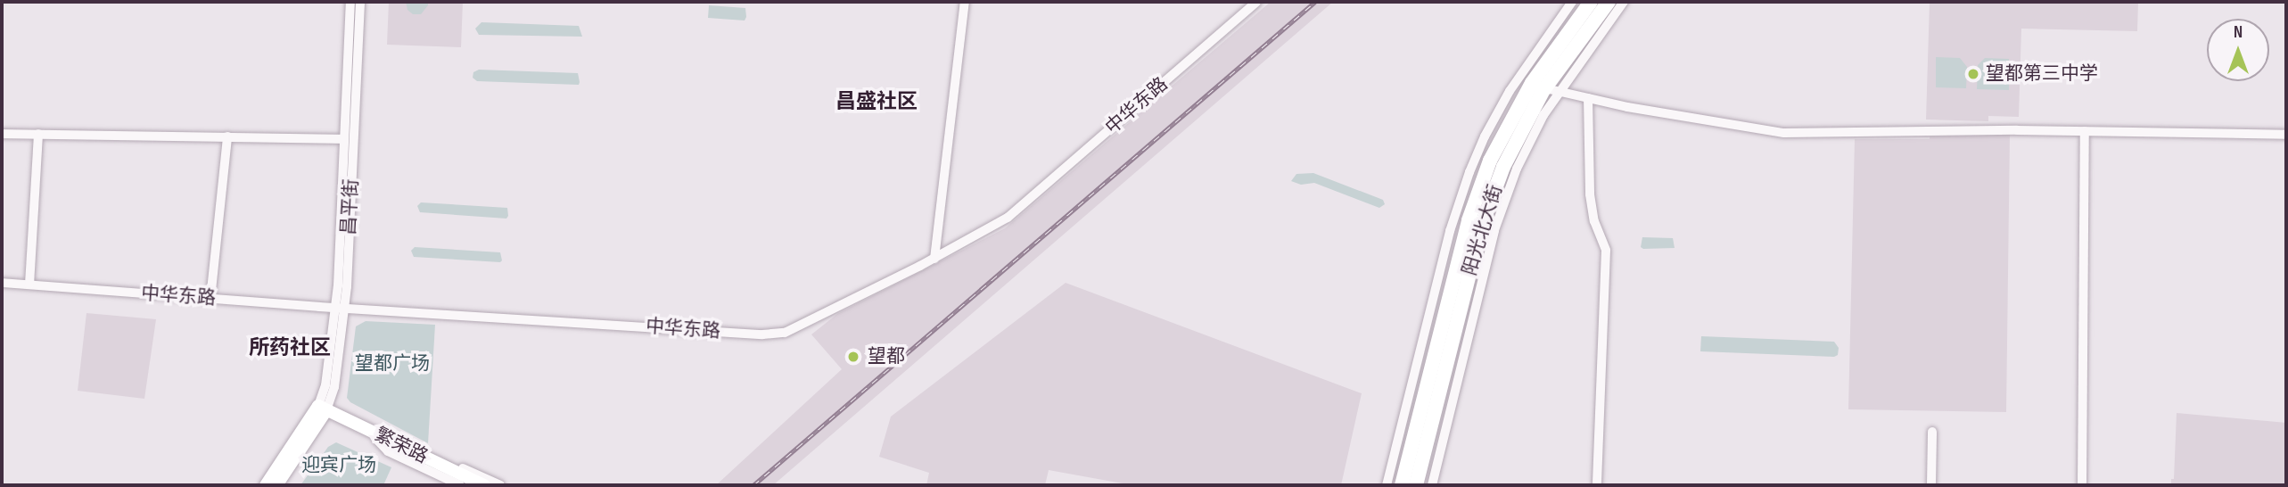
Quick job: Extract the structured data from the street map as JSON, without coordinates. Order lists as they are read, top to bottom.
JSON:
{
  "streets": {
    "highway": ["阳光北大街"],
    "main road": ["繁荣路"],
    "street": ["中华东路", "昌平街"]
  },
  "crossings": [
    ["中华东路", "昌平街"],
    ["昌平街", "繁荣路"]
  ],
  "districts": ["昌盛社区", "所药社区"],
  "parks": ["望都广场", "迎宾广场"],
  "places": ["望都第三中学", "望都"],
  "north": "top"
}
